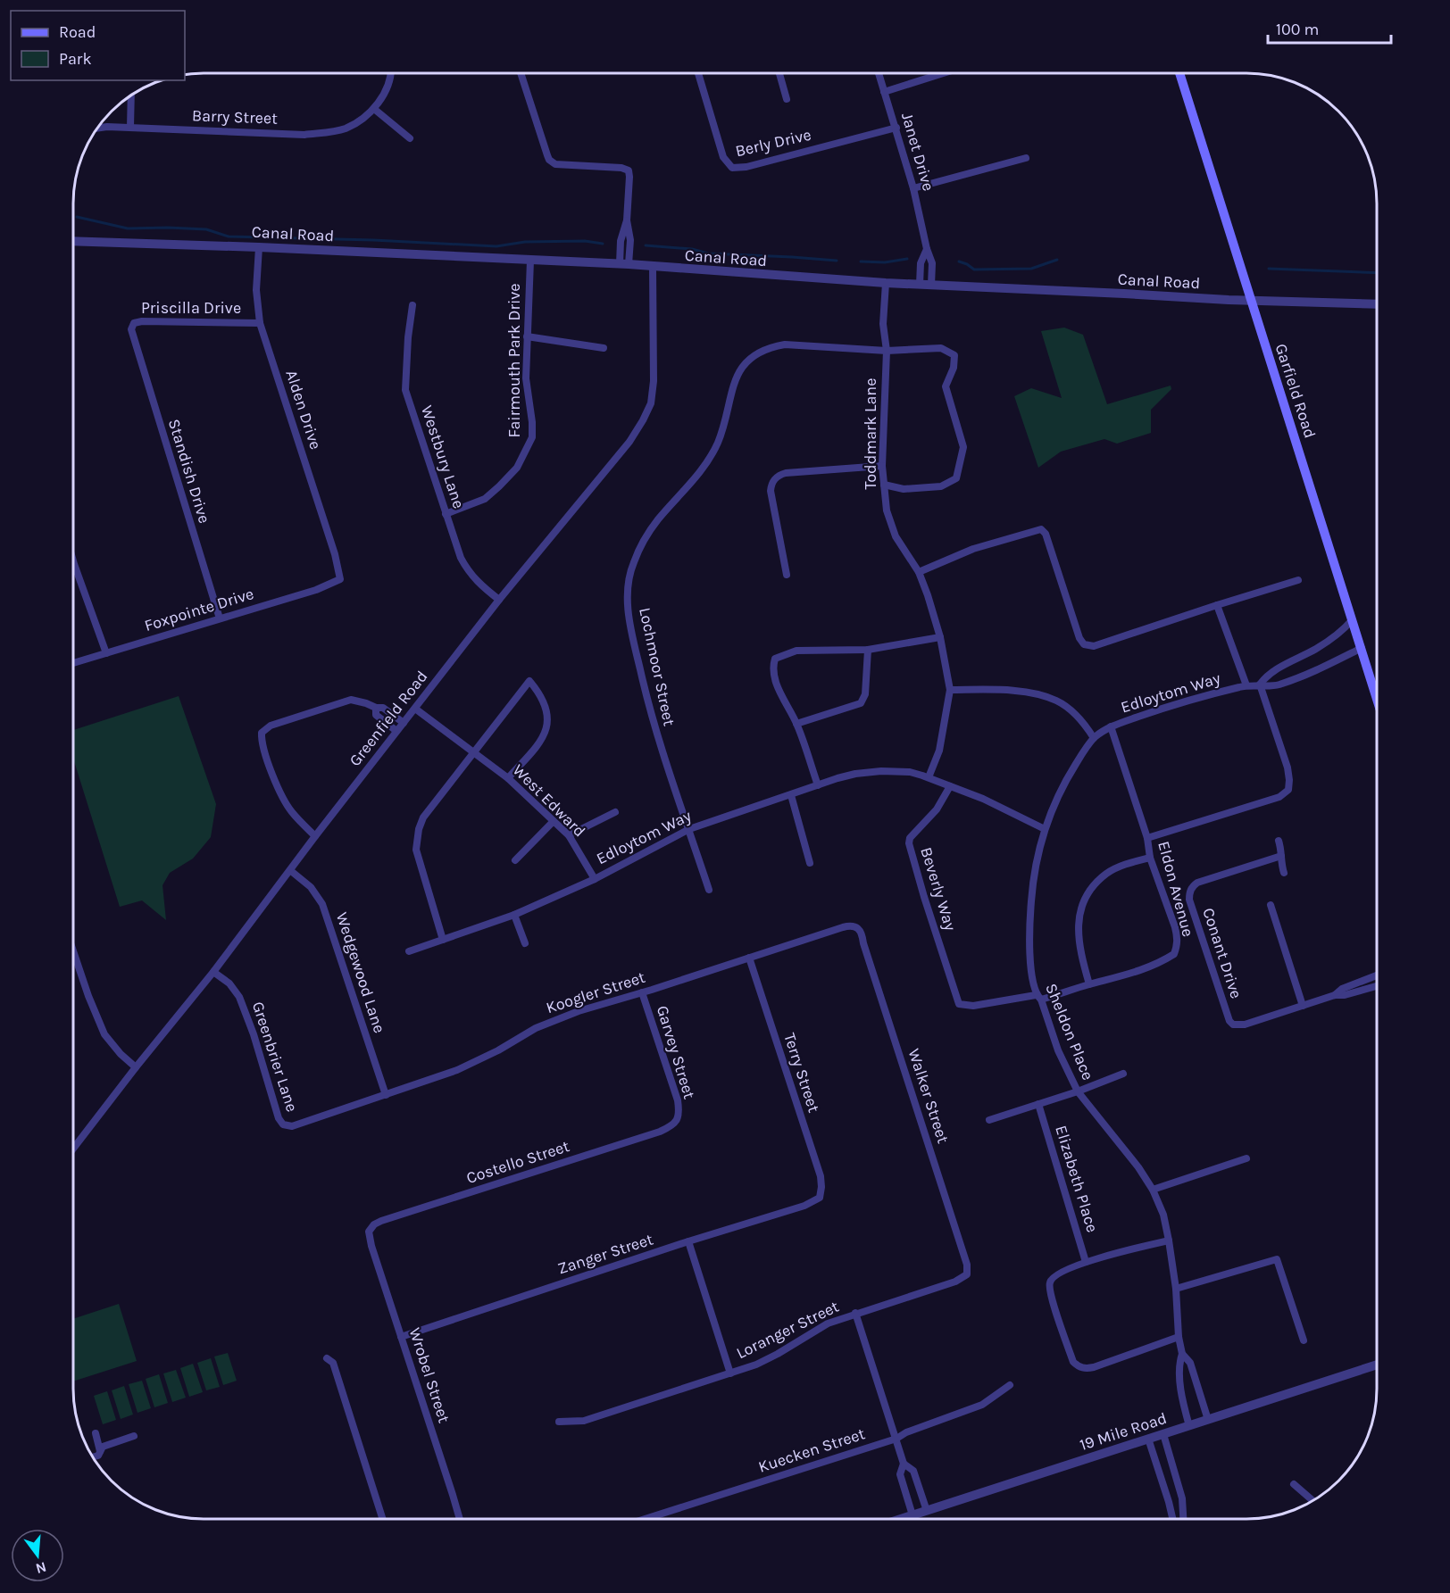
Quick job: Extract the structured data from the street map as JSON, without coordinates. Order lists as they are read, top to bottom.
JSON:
{
  "streets": {
    "main road": ["Garfield Road"],
    "street": [
      "Barry Street",
      "Berly Drive",
      "Janet Drive",
      "Canal Road",
      "Priscilla Drive",
      "Fairmouth Park Drive",
      "Alden Drive",
      "Toddmark Lane",
      "Westbury Lane",
      "Standish Drive",
      "Foxpointe Drive",
      "Lochmoor Street",
      "Edloytom Way",
      "Greenfield Road",
      "West Edward",
      "Beverly Way",
      "Eldon Avenue",
      "Conant Drive",
      "Wedgewood Lane",
      "Koogler Street",
      "Sheldon Place",
      "Garvey Street",
      "Greenbrier Lane",
      "Terry Street",
      "Walker Street",
      "Costello Street",
      "Elizabeth Place",
      "Zanger Street",
      "Loranger Street",
      "Wrobel Street",
      "19 Mile Road",
      "Kuecken Street"
    ]
  },
  "crossings": [
    ["Berly Drive", "Janet Drive"],
    ["Janet Drive", "Canal Road"],
    ["Canal Road", "Fairmouth Park Drive"],
    ["Canal Road", "Garfield Road"],
    ["Canal Road", "Alden Drive"],
    ["Canal Road", "Toddmark Lane"],
    ["Canal Road", "Greenfield Road"],
    ["Priscilla Drive", "Alden Drive"],
    ["Priscilla Drive", "Standish Drive"],
    ["Fairmouth Park Drive", "Westbury Lane"],
    ["Garfield Road", "Edloytom Way"],
    ["Alden Drive", "Foxpointe Drive"],
    ["Toddmark Lane", "Lochmoor Street"],
    ["Westbury Lane", "Greenfield Road"],
    ["Standish Drive", "Foxpointe Drive"],
    ["Lochmoor Street", "Edloytom Way"],
    ["Edloytom Way", "West Edward"],
    ["Edloytom Way", "Beverly Way"],
    ["Edloytom Way", "Eldon Avenue"],
    ["Edloytom Way", "Sheldon Place"],
    ["Greenfield Road", "West Edward"],
    ["Greenfield Road", "Wedgewood Lane"],
    ["Greenfield Road", "Greenbrier Lane"],
    ["Beverly Way", "Eldon Avenue"],
    ["Beverly Way", "Sheldon Place"],
    ["Eldon Avenue", "Sheldon Place"],
    ["Wedgewood Lane", "Koogler Street"],
    ["Koogler Street", "Garvey Street"],
    ["Koogler Street", "Greenbrier Lane"],
    ["Koogler Street", "Terry Street"],
    ["Koogler Street", "Walker Street"],
    ["Sheldon Place", "19 Mile Road"],
    ["Garvey Street", "Costello Street"],
    ["Terry Street", "Zanger Street"],
    ["Walker Street", "Loranger Street"],
    ["Costello Street", "Wrobel Street"],
    ["Zanger Street", "Wrobel Street"]
  ],
  "legend": ["Road", "Park"],
  "scale_bar": "100 m",
  "north": "bottom"
}
